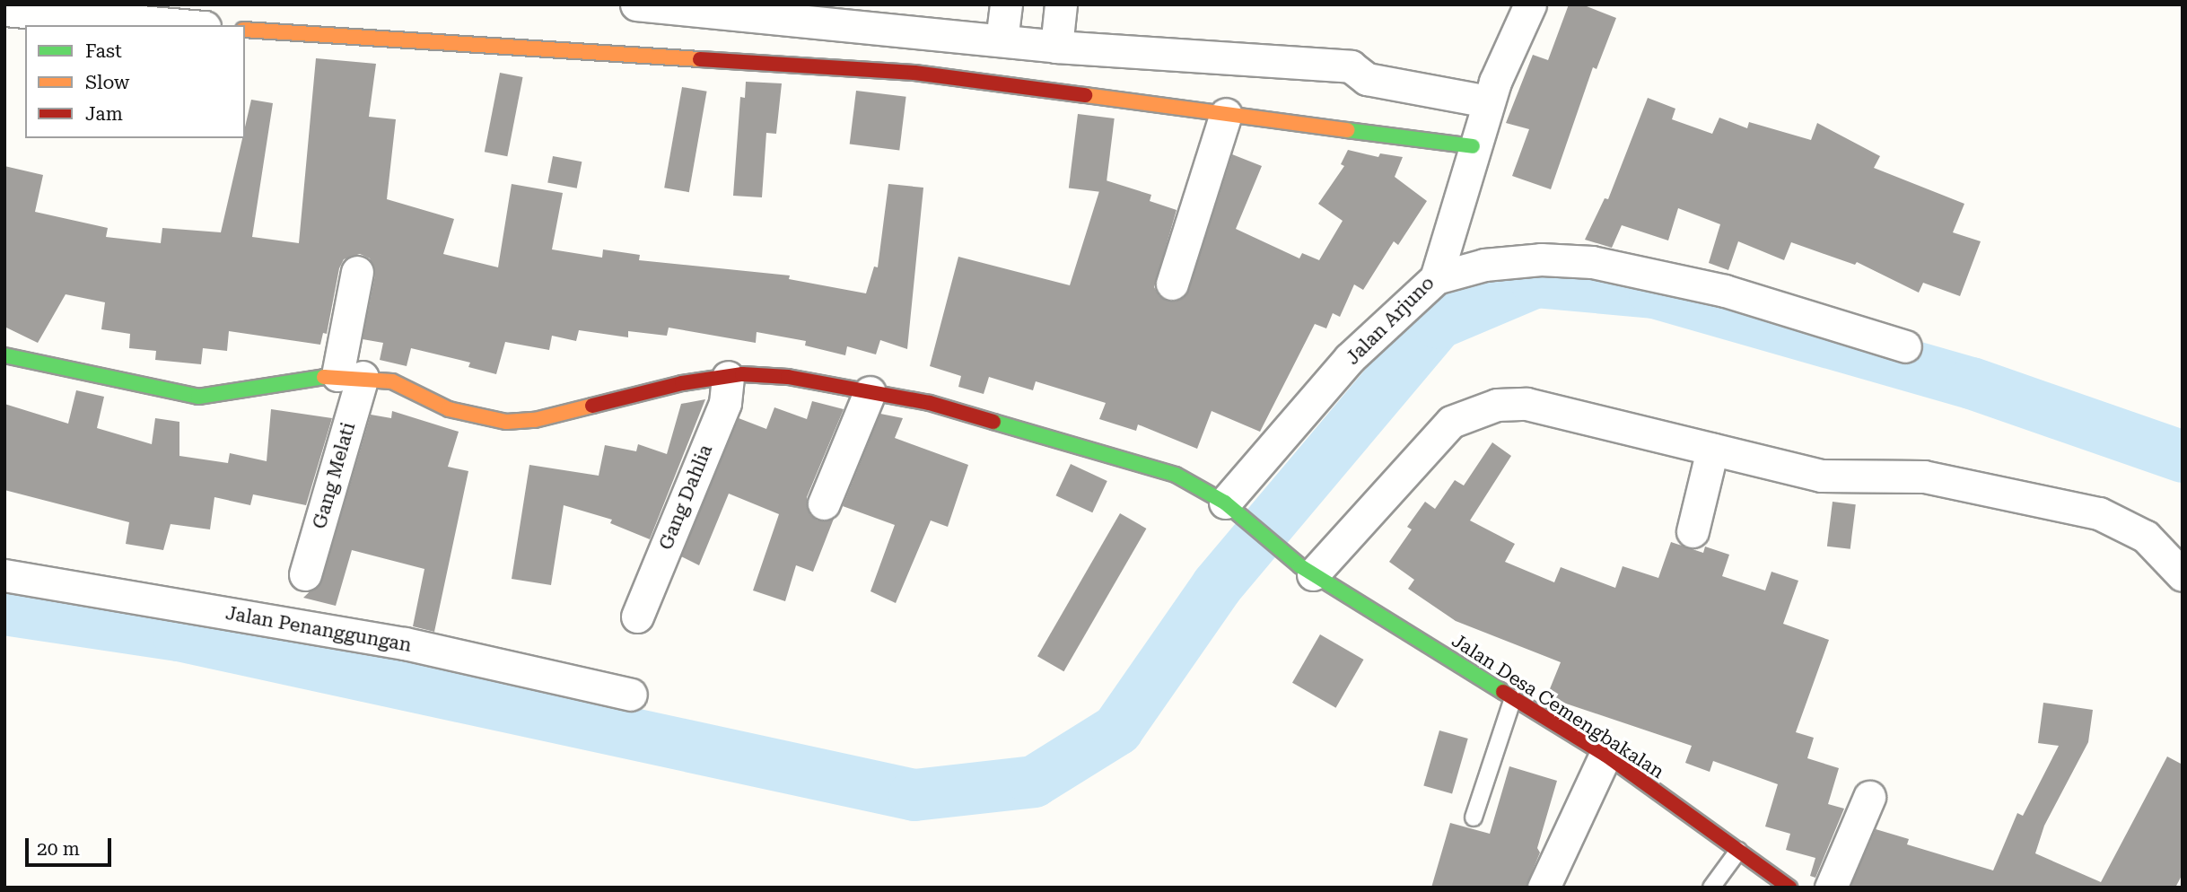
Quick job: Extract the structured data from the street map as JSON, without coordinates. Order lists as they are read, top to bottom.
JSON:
{
  "streets": {
    "street": [
      "Jalan Arjuno",
      "Gang Melati",
      "Gang Dahlia",
      "Jalan Penanggungan",
      "Jalan Desa Cemengbakalan"
    ]
  },
  "crossings": [
    ["Jalan Arjuno", "Jalan Desa Cemengbakalan"],
    ["Gang Melati", "Jalan Desa Cemengbakalan"],
    ["Gang Dahlia", "Jalan Desa Cemengbakalan"]
  ],
  "legend": ["Fast", "Slow", "Jam"],
  "scale_bar": "20 m"
}
